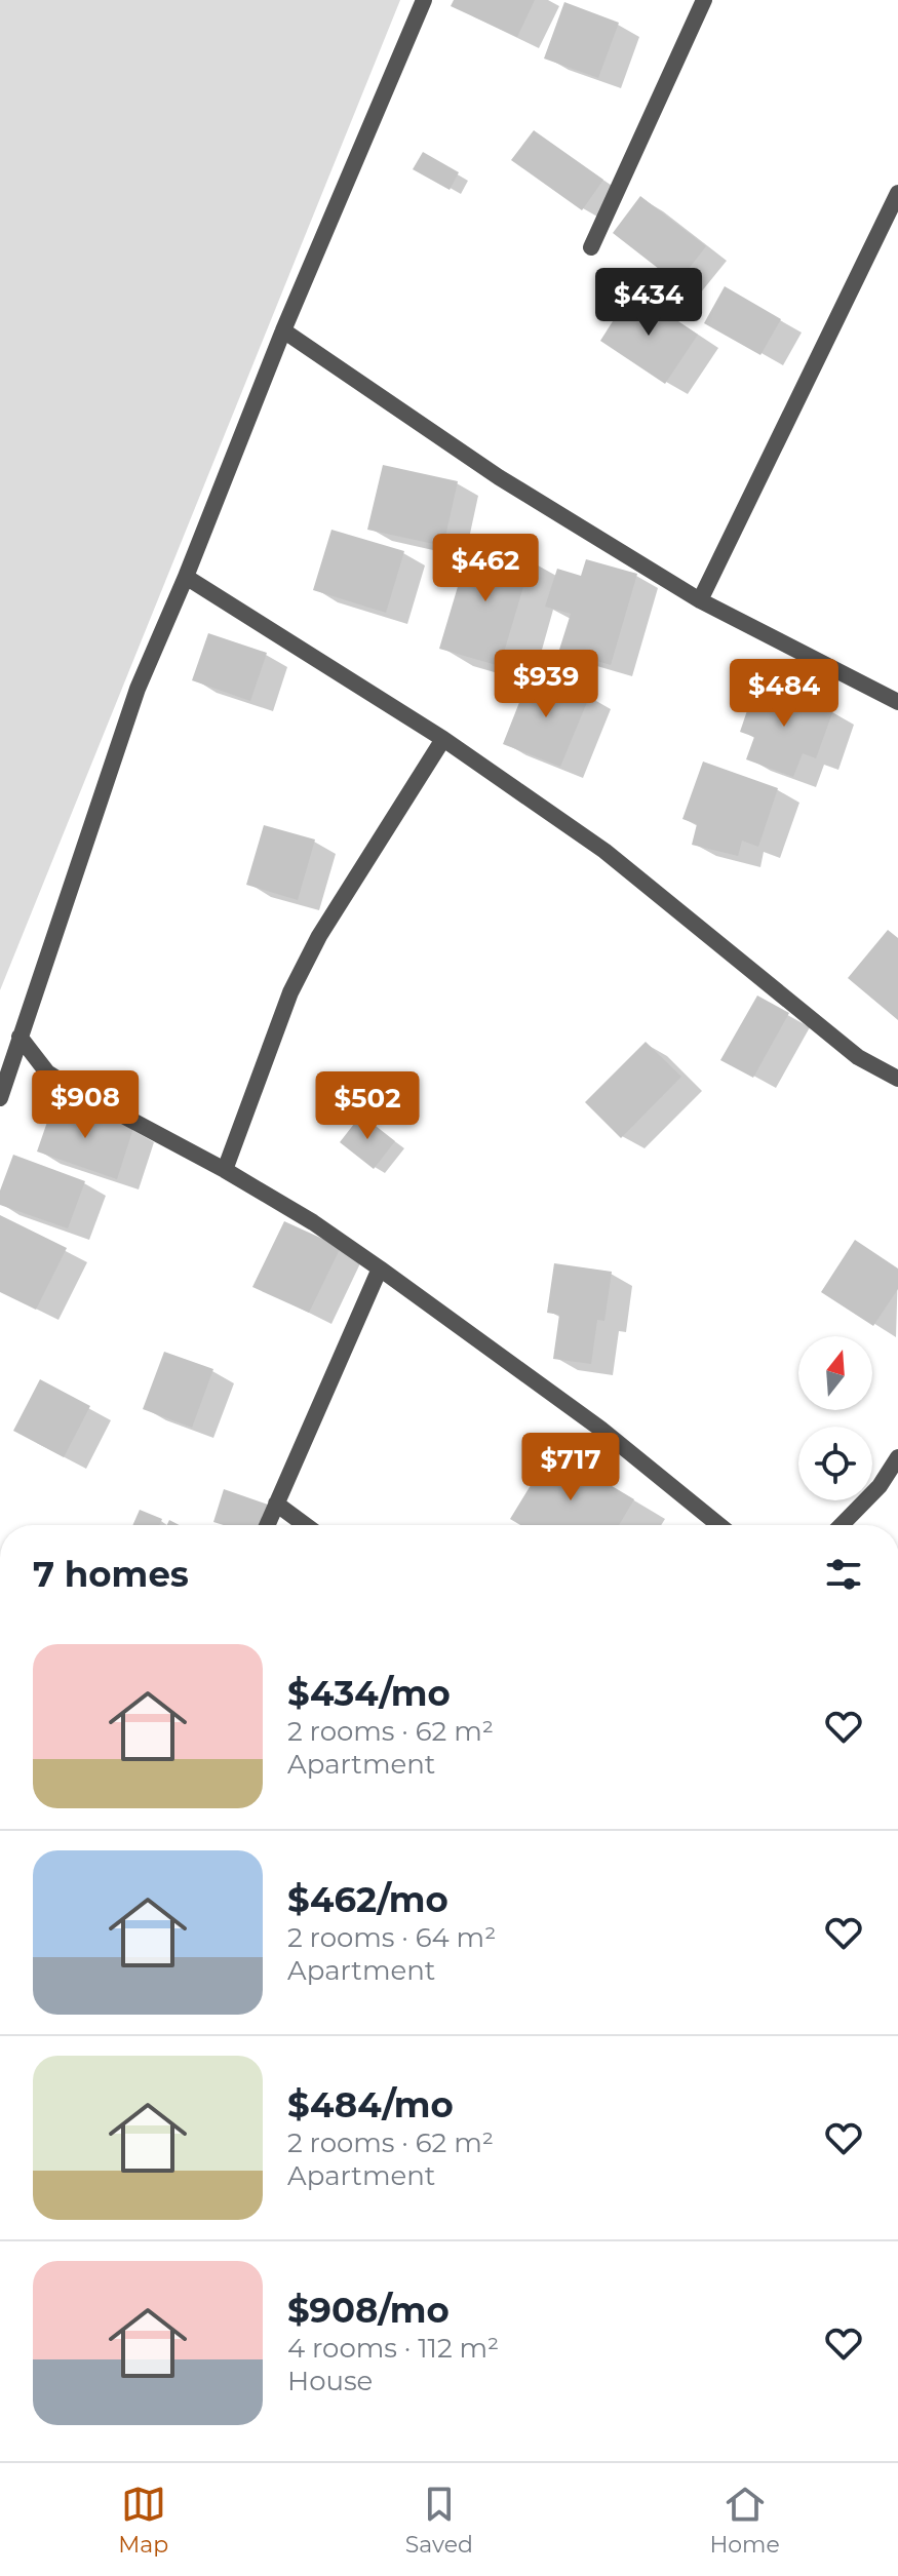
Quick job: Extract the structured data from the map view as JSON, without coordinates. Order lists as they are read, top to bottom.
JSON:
{
  "north": "top",
  "page": {
    "price": [
      "$434",
      "$462",
      "$939",
      "$484",
      "$908",
      "$502",
      "$717"
    ],
    "heading": "7 homes",
    "list": [
      {
        "name": "$434/mo",
        "note": "2 rooms · 62 m² · Apartment"
      },
      {
        "name": "$462/mo",
        "note": "2 rooms · 64 m² · Apartment"
      },
      {
        "name": "$484/mo",
        "note": "2 rooms · 62 m² · Apartment"
      },
      {
        "name": "$908/mo",
        "note": "4 rooms · 112 m² · House"
      }
    ],
    "tabs": ["Map", "Saved", "Home"]
  }
}
